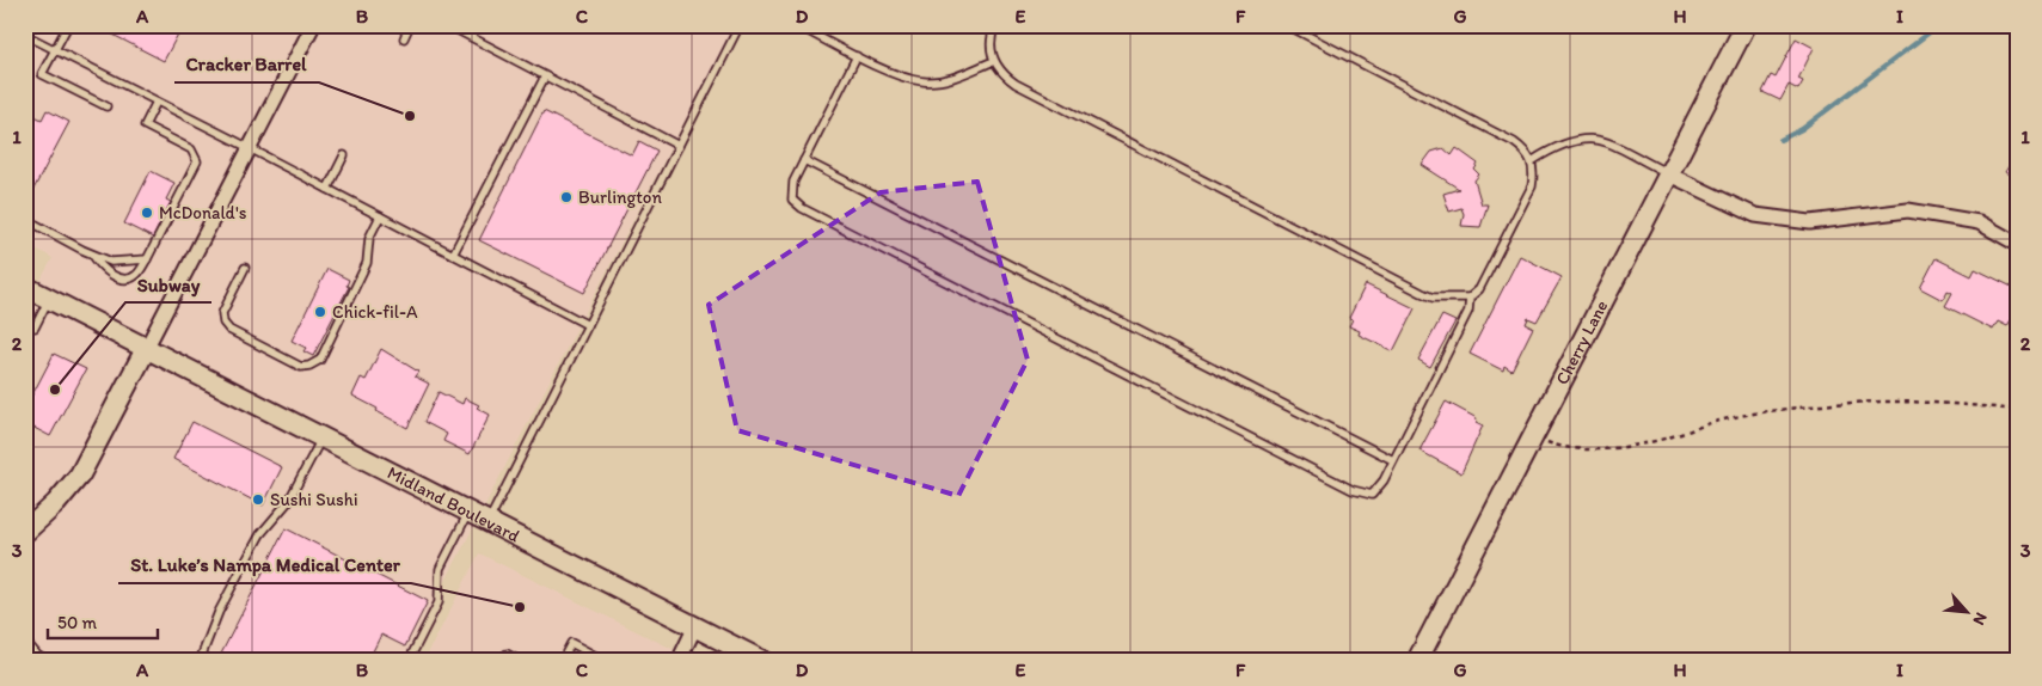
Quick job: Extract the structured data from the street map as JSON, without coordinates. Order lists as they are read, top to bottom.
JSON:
{
  "streets": {
    "main road": ["Cherry Lane", "Midland Boulevard"]
  },
  "places": [
    "Cracker Barrel",
    "Burlington",
    "McDonald's",
    "Chick-fil-A",
    "Subway",
    "Sushi Sushi",
    "St. Luke’s Nampa Medical Center"
  ],
  "scale_bar": "50 m",
  "north": "bottom right",
  "grid": {
    "columns": [
      "A",
      "B",
      "C",
      "D",
      "E",
      "F",
      "G",
      "H",
      "I"
    ],
    "rows": ["1", "2", "3"]
  }
}
